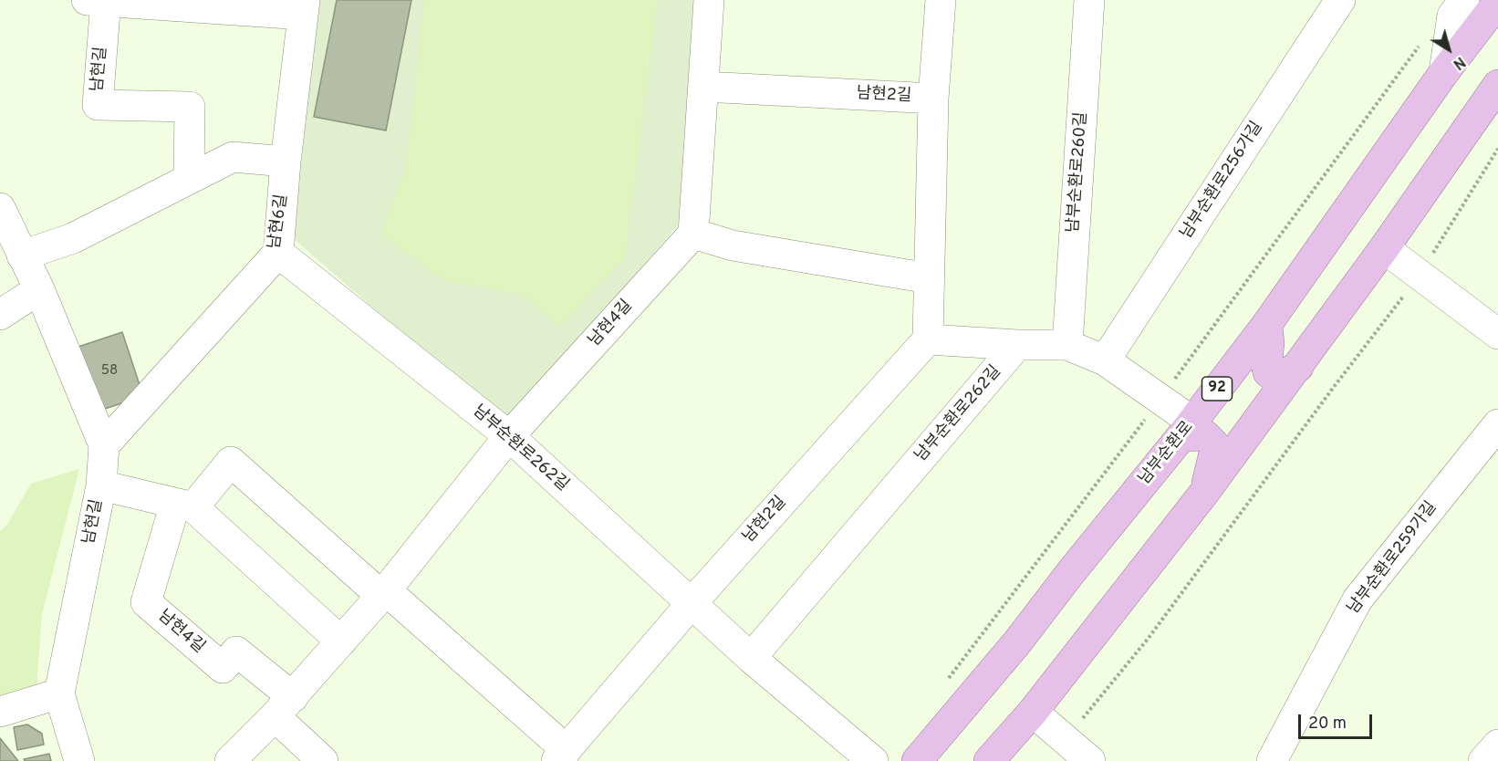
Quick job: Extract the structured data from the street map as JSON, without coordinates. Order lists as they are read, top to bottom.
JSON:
{
  "streets": {
    "main road": ["92", "남부순환로"],
    "street": [
      "남현길",
      "남현2길",
      "남부순환로260길",
      "남부순환로256가길",
      "남현6길",
      "남현4길",
      "남부순환로262길",
      "남부순환로259가길"
    ]
  },
  "crossings": [
    ["남현길", "남현6길"],
    ["남현2길", "남현4길"],
    ["남현2길", "남부순환로262길"],
    ["남현6길", "남부순환로262길"],
    ["남현4길", "남부순환로262길"]
  ],
  "house_numbers": ["58"],
  "scale_bar": "20 m",
  "north": "bottom right"
}
